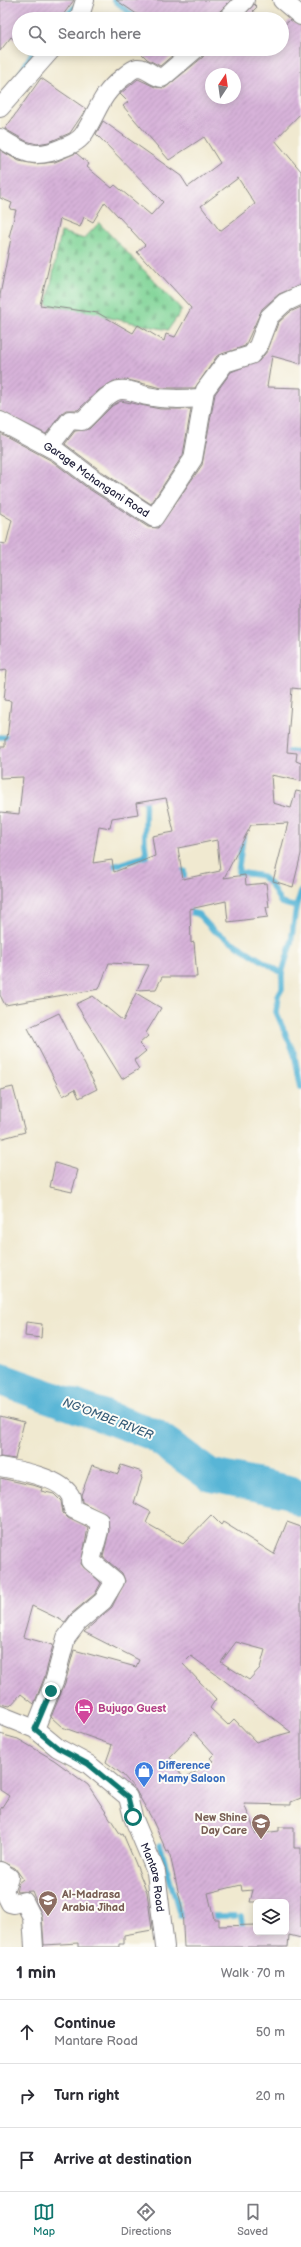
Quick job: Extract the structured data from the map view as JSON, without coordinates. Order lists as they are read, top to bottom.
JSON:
{
  "streets": {
    "street": ["Garage Mchangani Road", "Mantare Road"]
  },
  "water": ["NG'OMBE RIVER"],
  "places": {
    "hotel": ["Bujugo Guest"],
    "shop": ["Difference Mamy Saloon"],
    "school or university": ["New Shine Day Care", "Al-Madrasa Arabia Jihad"]
  },
  "north": "top",
  "page": {
    "search": "Search here",
    "heading": ["1 min", "Walk · 70 m"],
    "list": [
      ["Continue", "Mantare Road", "50 m"],
      ["Turn right", "20 m"],
      "Arrive at destination"
    ],
    "nav": ["Map", "Directions", "Saved"]
  }
}
